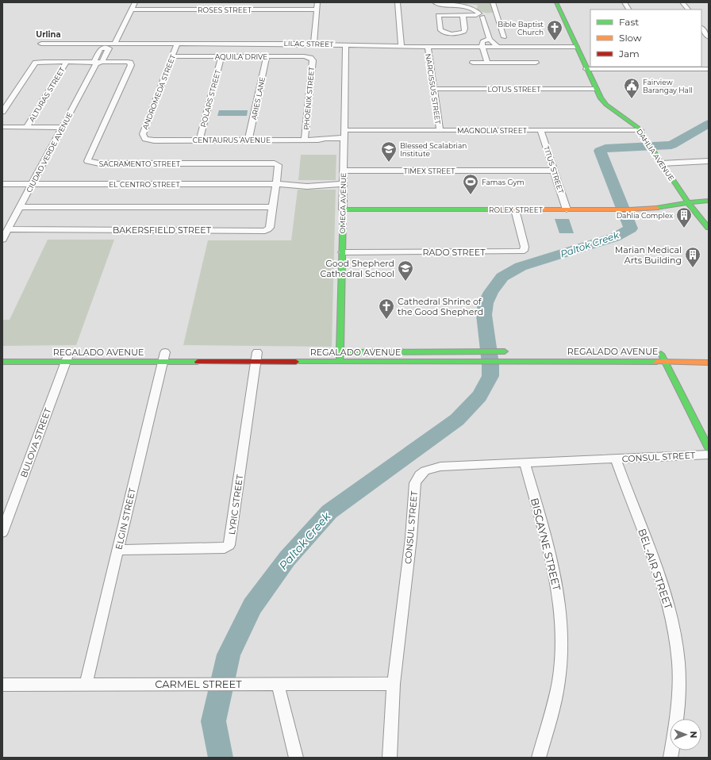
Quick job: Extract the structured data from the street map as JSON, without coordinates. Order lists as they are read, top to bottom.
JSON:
{
  "streets": {
    "street": [
      "ROSES STREET",
      "LILAC STREET",
      "AQUILA DRIVE",
      "NARCISSUS STREET",
      "LOTUS STREET",
      "ANDROMEDA STREET",
      "ALTURAS STREET",
      "POLARS STREET",
      "ARIES LANE",
      "PHOENIX STREET",
      "MAGNOLIA STREET",
      "CENTAURUS AVENUE",
      "CIUDAD VERDE AVENUE",
      "DAHLIA AVENUE",
      "SACRAMENTO STREET",
      "TITUS STREET",
      "TIMEX STREET",
      "EL CENTRO STREET",
      "OMEGA AVENUE",
      "ROLEX STREET",
      "BAKERSFIELD STREET",
      "RADO STREET",
      "REGALADO AVENUE",
      "BULOVA STREET",
      "CONSUL STREET",
      "LYRIC STREET",
      "ELGIN STREET",
      "BISCAYNE STREET",
      "BEL-AIR STREET",
      "CARMEL STREET"
    ]
  },
  "crossings": [
    ["LILAC STREET", "NARCISSUS STREET"],
    ["LILAC STREET", "ANDROMEDA STREET"],
    ["LILAC STREET", "DAHLIA AVENUE"],
    ["LILAC STREET", "OMEGA AVENUE"],
    ["AQUILA DRIVE", "ANDROMEDA STREET"],
    ["AQUILA DRIVE", "POLARS STREET"],
    ["AQUILA DRIVE", "ARIES LANE"],
    ["AQUILA DRIVE", "PHOENIX STREET"],
    ["NARCISSUS STREET", "LOTUS STREET"],
    ["NARCISSUS STREET", "MAGNOLIA STREET"],
    ["LOTUS STREET", "DAHLIA AVENUE"],
    ["ANDROMEDA STREET", "CENTAURUS AVENUE"],
    ["POLARS STREET", "CENTAURUS AVENUE"],
    ["ARIES LANE", "CENTAURUS AVENUE"],
    ["PHOENIX STREET", "CENTAURUS AVENUE"],
    ["MAGNOLIA STREET", "DAHLIA AVENUE"],
    ["MAGNOLIA STREET", "TITUS STREET"],
    ["MAGNOLIA STREET", "OMEGA AVENUE"],
    ["CENTAURUS AVENUE", "OMEGA AVENUE"],
    ["CIUDAD VERDE AVENUE", "SACRAMENTO STREET"],
    ["CIUDAD VERDE AVENUE", "EL CENTRO STREET"],
    ["CIUDAD VERDE AVENUE", "BAKERSFIELD STREET"],
    ["DAHLIA AVENUE", "ROLEX STREET"],
    ["SACRAMENTO STREET", "EL CENTRO STREET"],
    ["SACRAMENTO STREET", "BAKERSFIELD STREET"],
    ["TITUS STREET", "TIMEX STREET"],
    ["TITUS STREET", "ROLEX STREET"],
    ["TIMEX STREET", "OMEGA AVENUE"],
    ["EL CENTRO STREET", "OMEGA AVENUE"],
    ["EL CENTRO STREET", "BAKERSFIELD STREET"],
    ["OMEGA AVENUE", "ROLEX STREET"],
    ["OMEGA AVENUE", "RADO STREET"],
    ["OMEGA AVENUE", "REGALADO AVENUE"],
    ["ROLEX STREET", "RADO STREET"],
    ["REGALADO AVENUE", "BULOVA STREET"],
    ["REGALADO AVENUE", "LYRIC STREET"],
    ["REGALADO AVENUE", "ELGIN STREET"],
    ["CONSUL STREET", "BISCAYNE STREET"],
    ["CONSUL STREET", "BEL-AIR STREET"],
    ["CONSUL STREET", "CARMEL STREET"],
    ["LYRIC STREET", "ELGIN STREET"],
    ["ELGIN STREET", "CARMEL STREET"]
  ],
  "districts": ["Urlina"],
  "water": ["Paltok Creek"],
  "places": {
    "church": ["Bible Baptist Church", "Cathedral Shrine of the Good Shepherd"],
    "public building": ["Fairview Barangay Hall"],
    "school or university": ["Blessed Scalabrian Institute", "Good Shepherd Cathedral School"],
    "sports": ["Famas Gym"],
    "building": ["Dahlia Complex", "Marian Medical Arts Building"]
  },
  "legend": ["Fast", "Slow", "Jam"],
  "north": "right"
}
